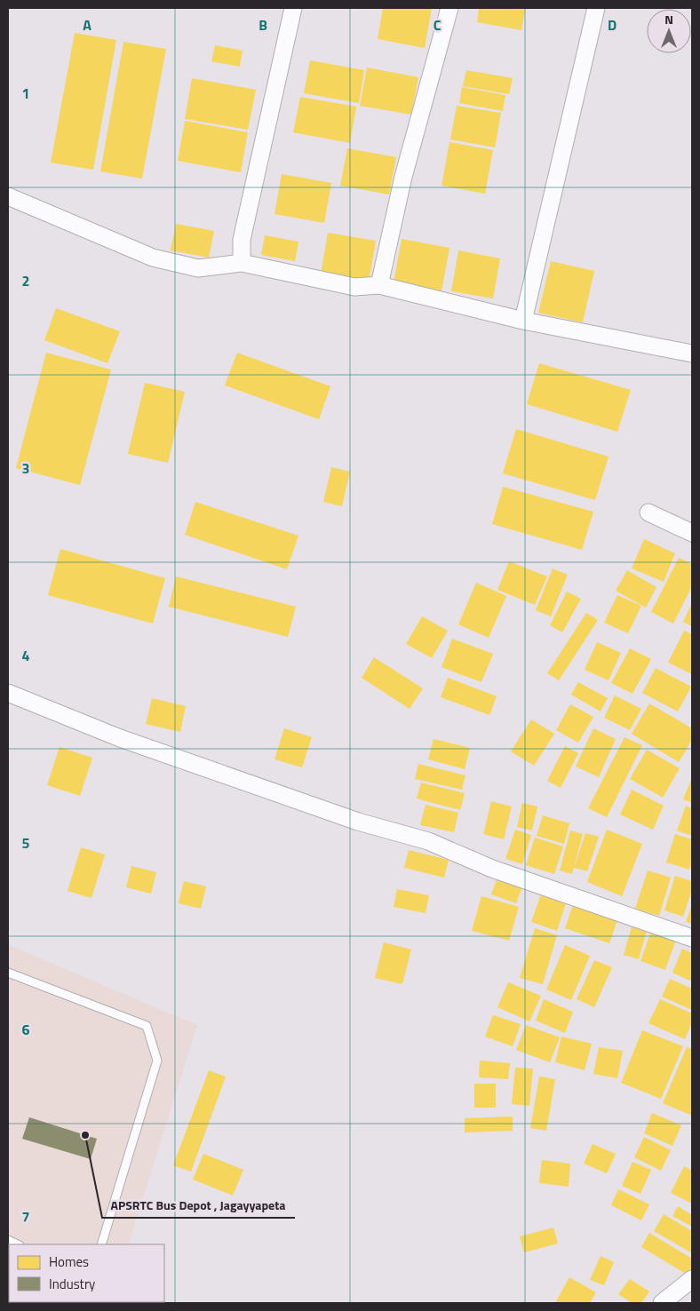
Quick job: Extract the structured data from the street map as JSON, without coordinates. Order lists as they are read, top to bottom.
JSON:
{
  "places": ["APSRTC Bus Depot , Jagayyapeta"],
  "legend": ["Homes", "Industry"],
  "north": "top",
  "grid": {
    "columns": [
      "A",
      "B",
      "C",
      "D"
    ],
    "rows": [
      "1",
      "2",
      "3",
      "4",
      "5",
      "6",
      "7"
    ]
  }
}
